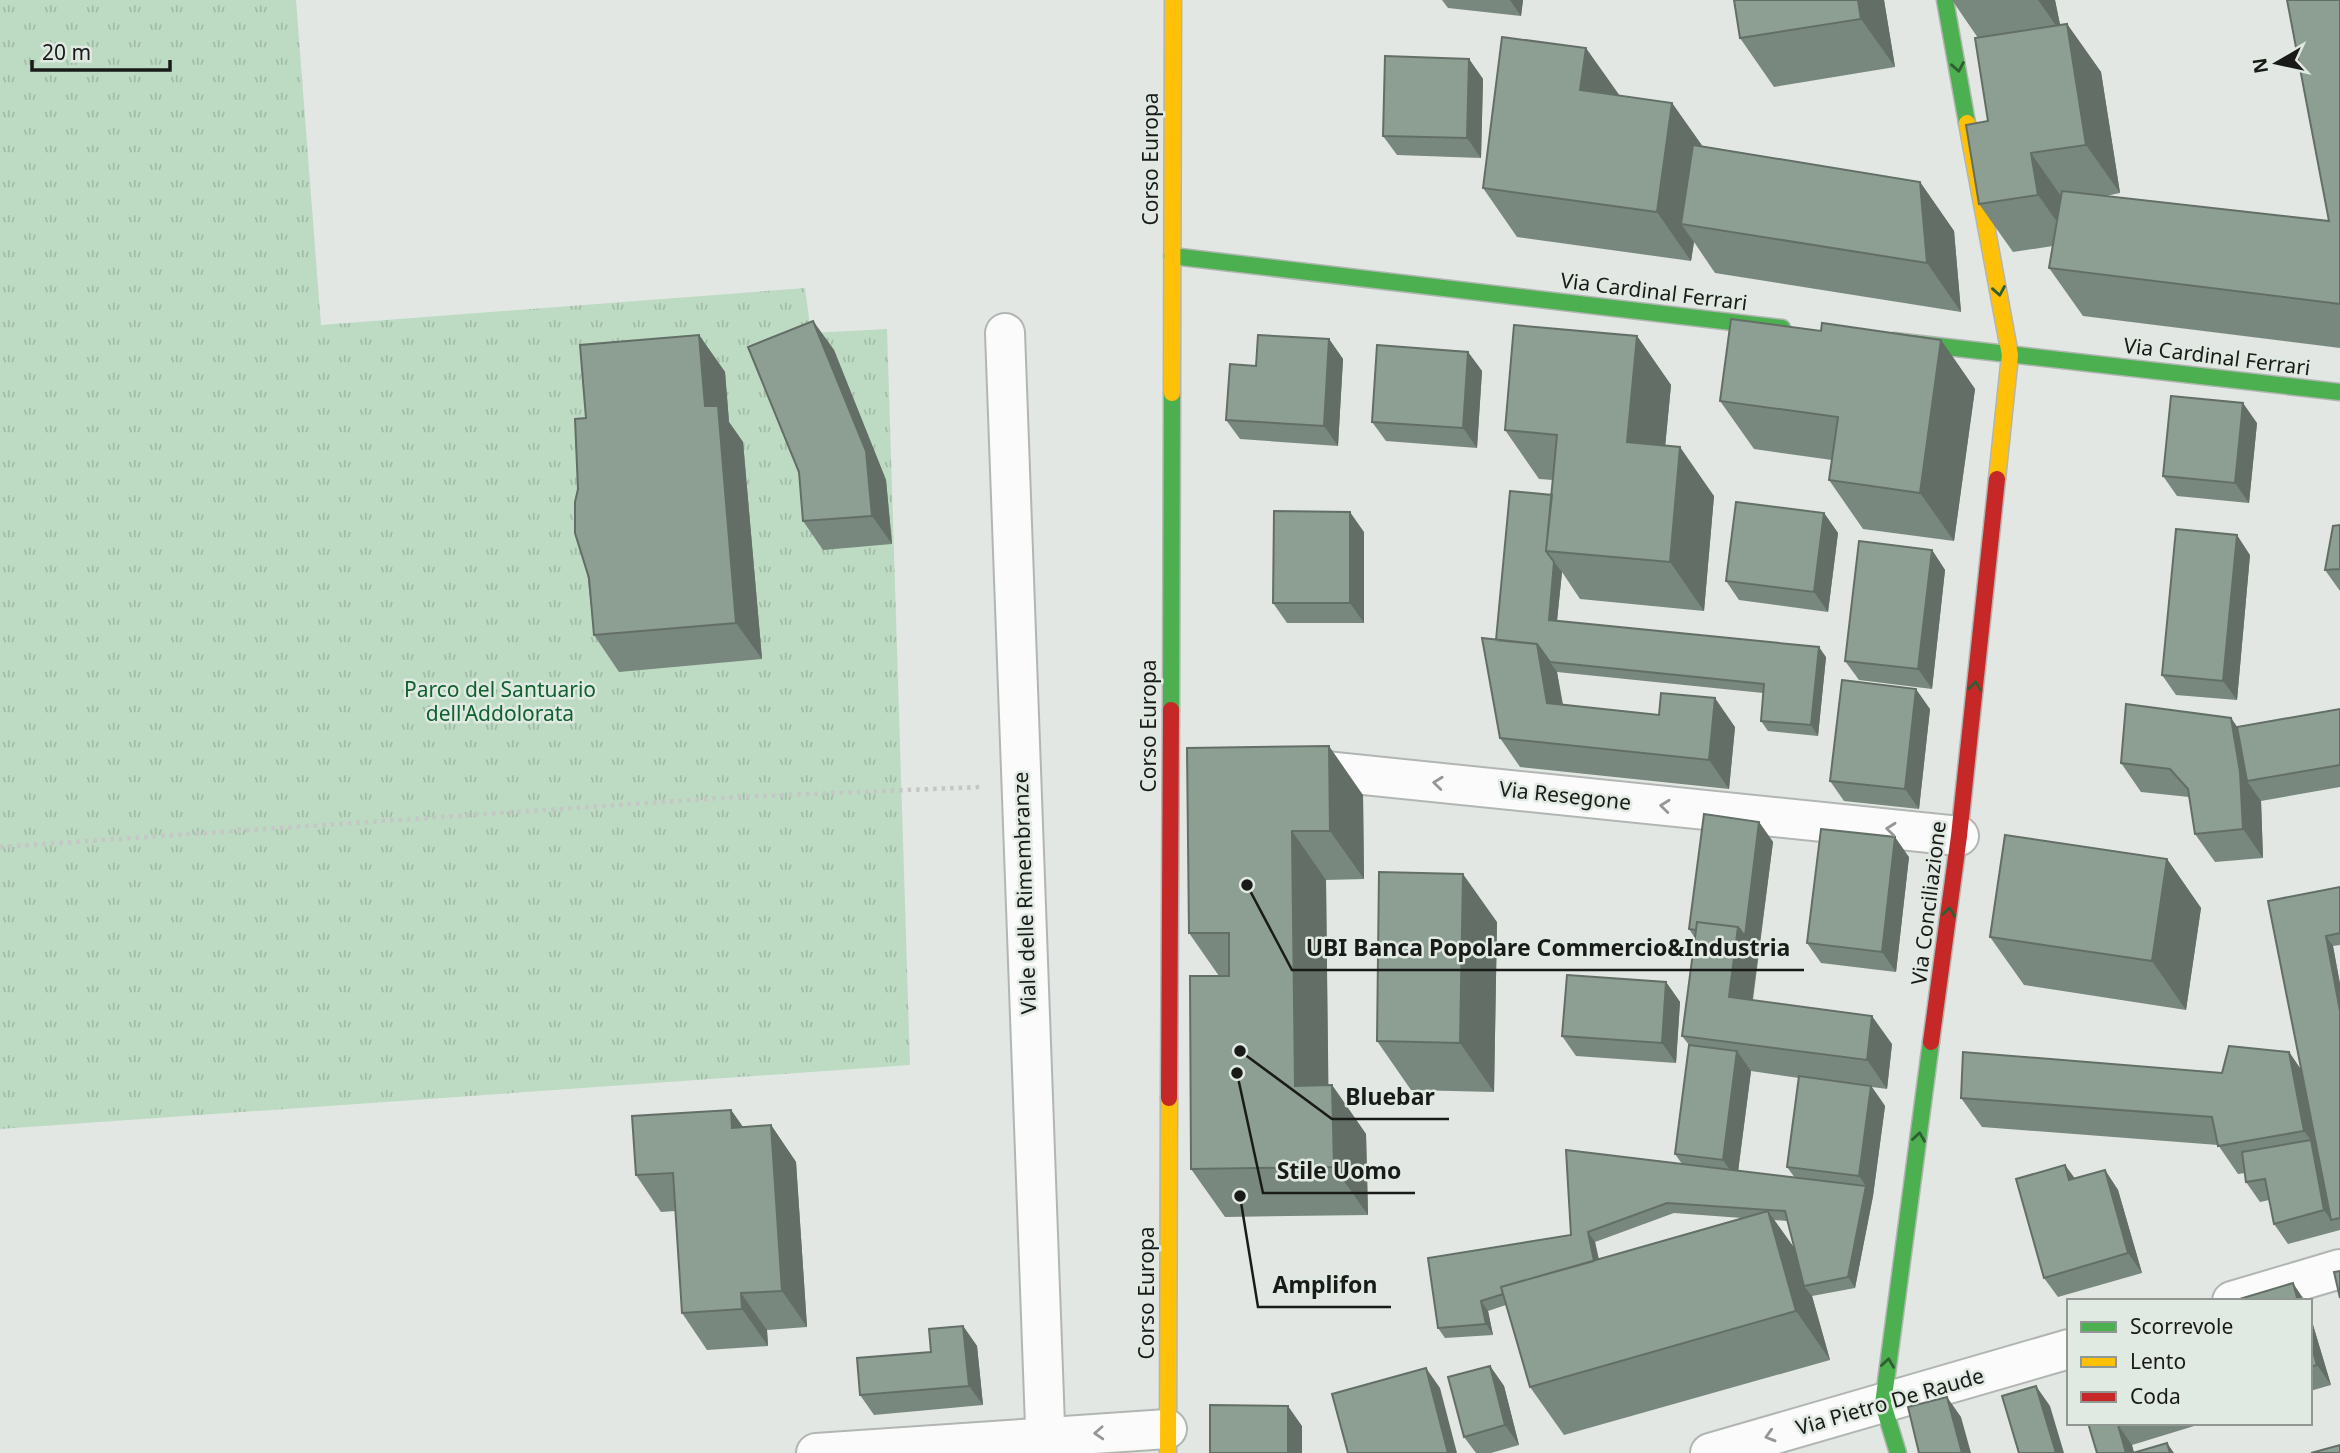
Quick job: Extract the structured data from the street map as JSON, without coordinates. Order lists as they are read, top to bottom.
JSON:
{
  "streets": {
    "street": [
      "Corso Europa",
      "Via Cardinal Ferrari",
      "Via Resegone",
      "Viale delle Rimembranze",
      "Via Conciliazione",
      "Via Pietro De Raude"
    ]
  },
  "crossings": [
    ["Corso Europa", "Via Cardinal Ferrari"],
    ["Via Cardinal Ferrari", "Via Conciliazione"],
    ["Via Resegone", "Via Conciliazione"],
    ["Via Conciliazione", "Via Pietro De Raude"]
  ],
  "one_way": ["Via Resegone", "Via Pietro De Raude"],
  "parks": ["Parco del Santuario dell'Addolorata"],
  "places": [
    "UBI Banca Popolare Commercio&Industria",
    "Bluebar",
    "Stile Uomo",
    "Amplifon"
  ],
  "legend": ["Scorrevole", "Lento", "Coda"],
  "scale_bar": "20 m",
  "north": "left"
}
